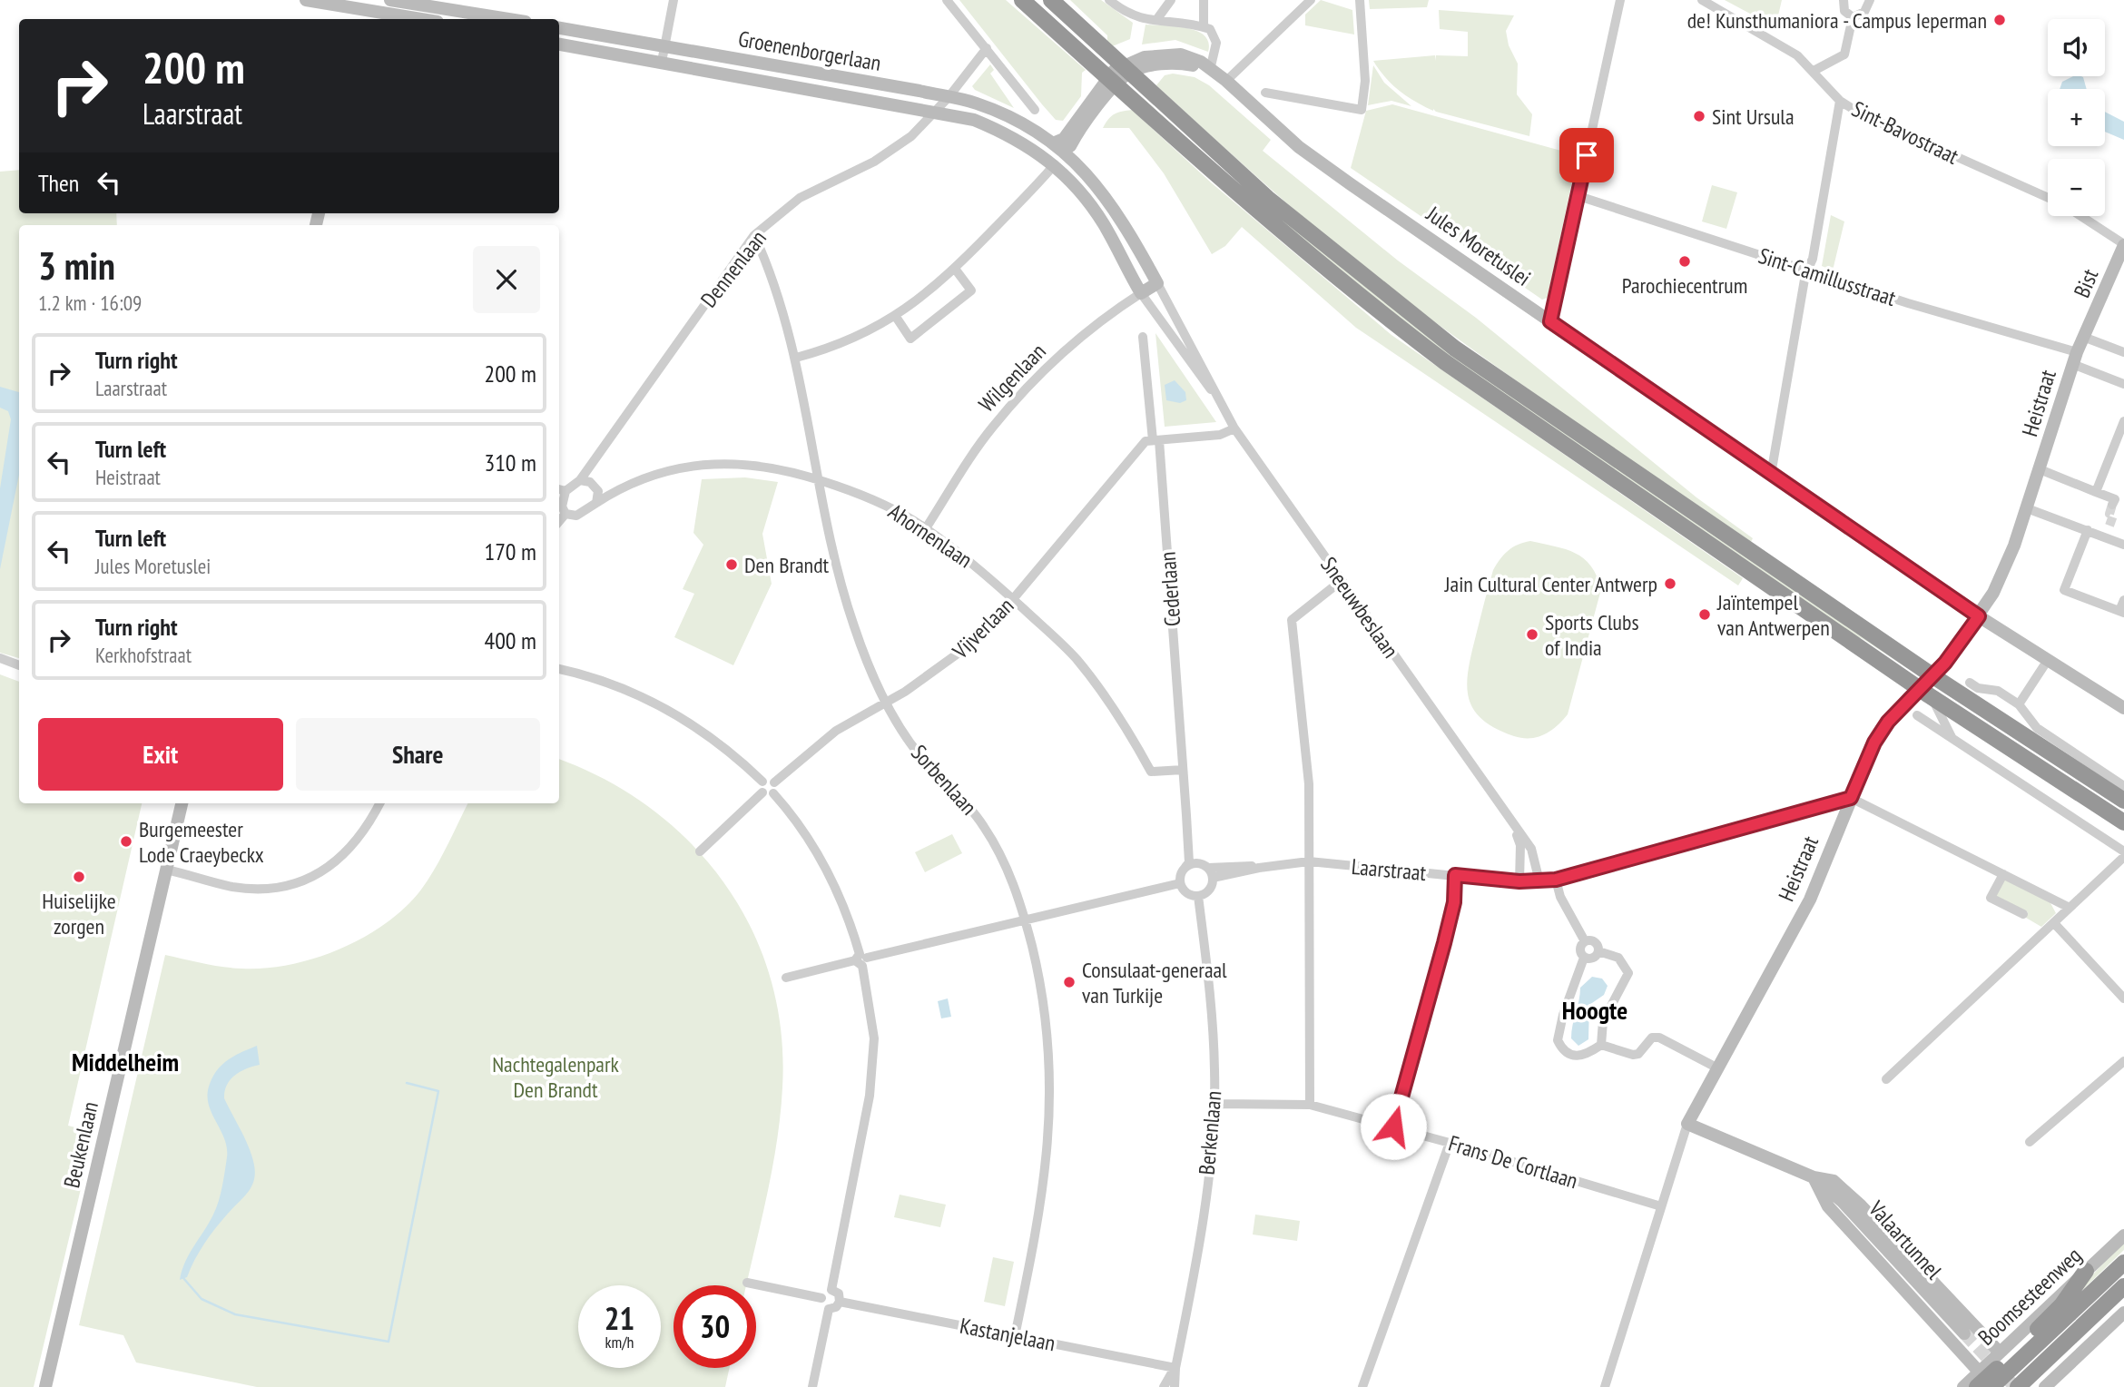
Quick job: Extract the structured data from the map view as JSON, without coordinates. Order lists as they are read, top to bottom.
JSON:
{
  "streets": {
    "street": [
      "Groenenborgerlaan",
      "Sint-Bavostraat",
      "Jules Moretuslei",
      "Dennenlaan",
      "Sint-Camillusstraat",
      "Bist",
      "Wilgenlaan",
      "Heistraat",
      "Ahornenlaan",
      "Cederlaan",
      "Sneeuwbeslaan",
      "Vijverlaan",
      "Sorbenlaan",
      "Laarstraat",
      "Berkenlaan",
      "Beukenlaan",
      "Frans De Cortlaan",
      "Valaartunnel",
      "Boomsesteenweg",
      "Kastanjelaan"
    ]
  },
  "crossings": [
    ["Groenenborgerlaan", "Jules Moretuslei"],
    ["Groenenborgerlaan", "Dennenlaan"],
    ["Groenenborgerlaan", "Wilgenlaan"],
    ["Groenenborgerlaan", "Sneeuwbeslaan"],
    ["Jules Moretuslei", "Heistraat"],
    ["Dennenlaan", "Ahornenlaan"],
    ["Dennenlaan", "Sorbenlaan"],
    ["Sint-Camillusstraat", "Bist"],
    ["Sint-Camillusstraat", "Heistraat"],
    ["Bist", "Heistraat"],
    ["Wilgenlaan", "Ahornenlaan"],
    ["Wilgenlaan", "Sneeuwbeslaan"],
    ["Heistraat", "Laarstraat"],
    ["Heistraat", "Frans De Cortlaan"],
    ["Ahornenlaan", "Cederlaan"],
    ["Ahornenlaan", "Vijverlaan"],
    ["Ahornenlaan", "Sorbenlaan"],
    ["Cederlaan", "Vijverlaan"],
    ["Cederlaan", "Laarstraat"],
    ["Cederlaan", "Berkenlaan"],
    ["Sneeuwbeslaan", "Laarstraat"],
    ["Vijverlaan", "Sorbenlaan"],
    ["Sorbenlaan", "Kastanjelaan"],
    ["Laarstraat", "Berkenlaan"],
    ["Berkenlaan", "Frans De Cortlaan"],
    ["Berkenlaan", "Kastanjelaan"]
  ],
  "districts": ["Hoogte", "Middelheim"],
  "parks": ["Nachtegalenpark Den Brandt"],
  "places": [
    "de! Kunsthumaniora - Campus Ieperman",
    "Sint Ursula",
    "Parochiecentrum",
    "Den Brandt",
    "Jain Cultural Center Antwerp",
    "Jaïntempel van Antwerpen",
    "Sports Clubs of India",
    "Burgemeester Lode Craeybeckx",
    "Huiselijke zorgen",
    "Consulaat-generaal van Turkije"
  ],
  "page": {
    "map_buttons": ["+", "−"],
    "turn": ["200 m", "Laarstraat"],
    "then": "Then",
    "heading": ["3 min", "1.2 km · 16:09"],
    "list": [
      {
        "name": "Turn right",
        "note": "Laarstraat",
        "value": "200 m"
      },
      {
        "name": "Turn left",
        "note": "Heistraat",
        "value": "310 m"
      },
      {
        "name": "Turn left",
        "note": "Jules Moretuslei",
        "value": "170 m"
      },
      {
        "name": "Turn right",
        "note": "Kerkhofstraat",
        "value": "400 m"
      }
    ],
    "buttons": ["Exit", "Share"],
    "speed": "21 km/h",
    "limit": "30"
  }
}
